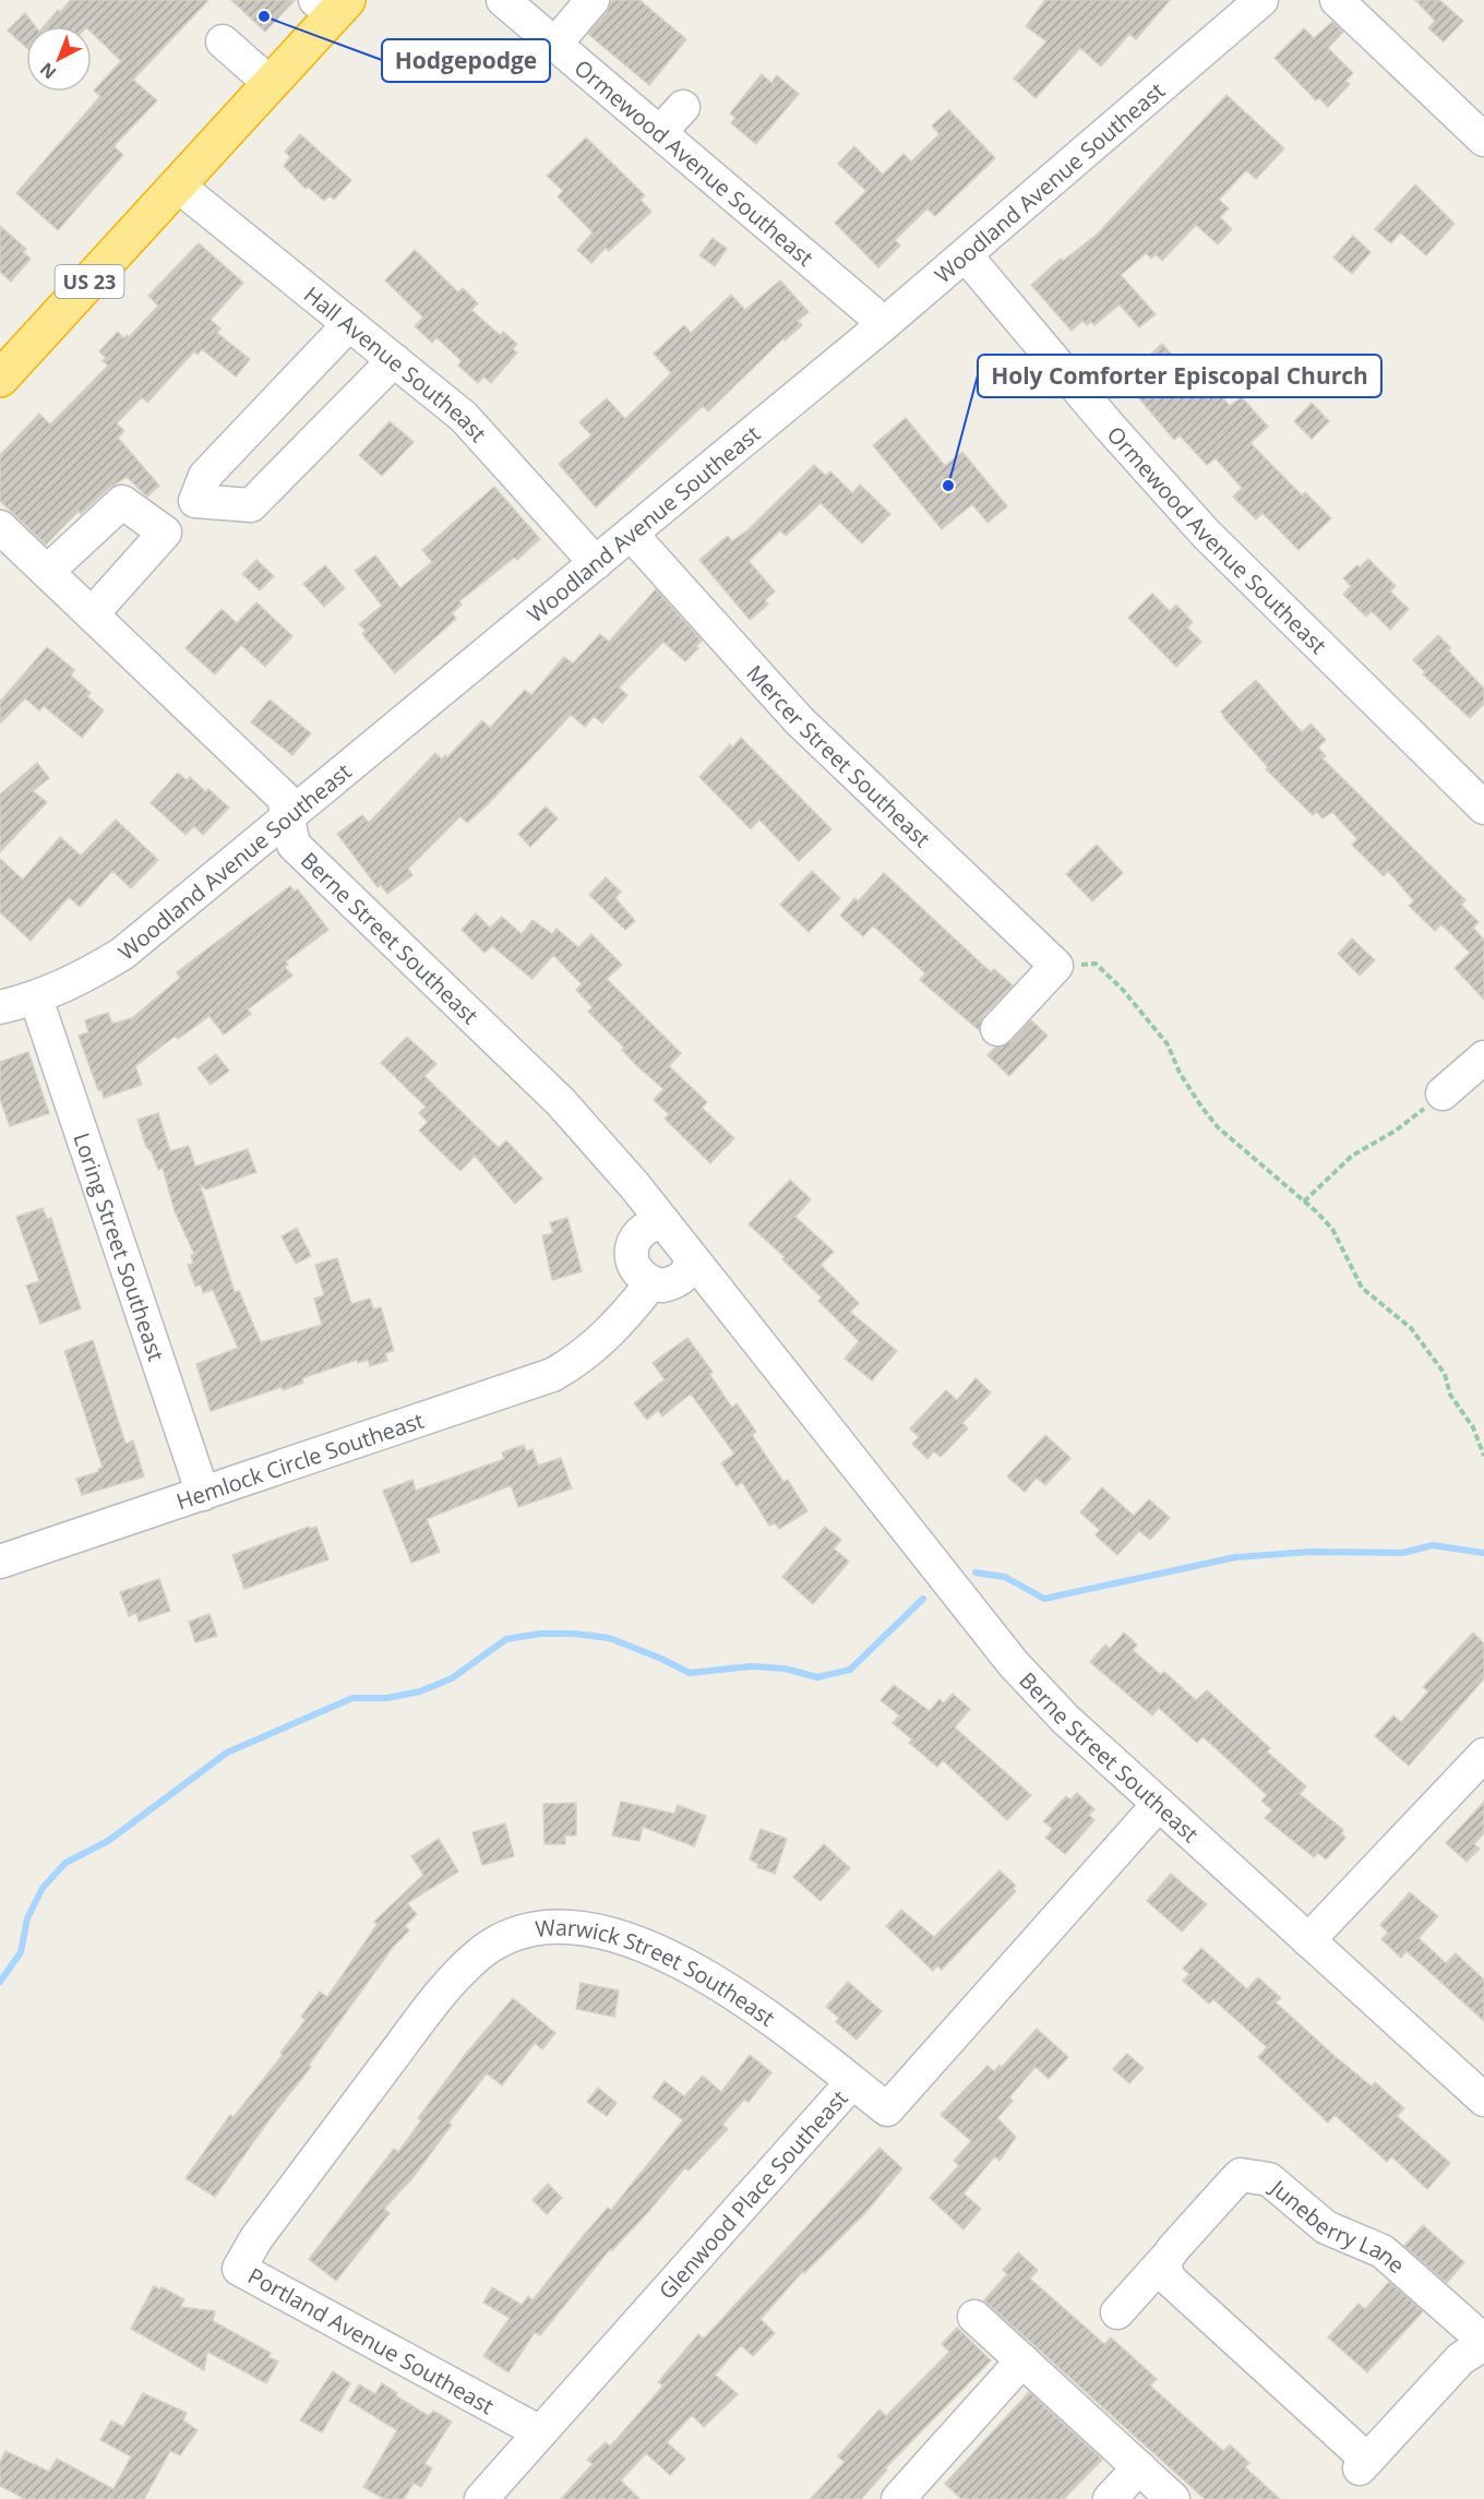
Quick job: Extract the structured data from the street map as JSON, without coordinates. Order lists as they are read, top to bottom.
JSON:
{
  "streets": {
    "highway": ["US 23"],
    "street": [
      "Ormewood Avenue Southeast",
      "Woodland Avenue Southeast",
      "Hall Avenue Southeast",
      "Mercer Street Southeast",
      "Berne Street Southeast",
      "Loring Street Southeast",
      "Hemlock Circle Southeast",
      "Warwick Street Southeast",
      "Glenwood Place Southeast",
      "Juneberry Lane",
      "Portland Avenue Southeast"
    ]
  },
  "crossings": [
    ["Ormewood Avenue Southeast", "Woodland Avenue Southeast"],
    ["Woodland Avenue Southeast", "Hall Avenue Southeast"],
    ["Woodland Avenue Southeast", "Mercer Street Southeast"],
    ["Woodland Avenue Southeast", "Berne Street Southeast"],
    ["Woodland Avenue Southeast", "Loring Street Southeast"],
    ["US 23", "Hall Avenue Southeast"],
    ["Berne Street Southeast", "Hemlock Circle Southeast"],
    ["Berne Street Southeast", "Glenwood Place Southeast"],
    ["Loring Street Southeast", "Hemlock Circle Southeast"],
    ["Warwick Street Southeast", "Glenwood Place Southeast"],
    ["Warwick Street Southeast", "Portland Avenue Southeast"],
    ["Glenwood Place Southeast", "Portland Avenue Southeast"]
  ],
  "places": ["Hodgepodge", "Holy Comforter Episcopal Church"],
  "north": "bottom left"
}
